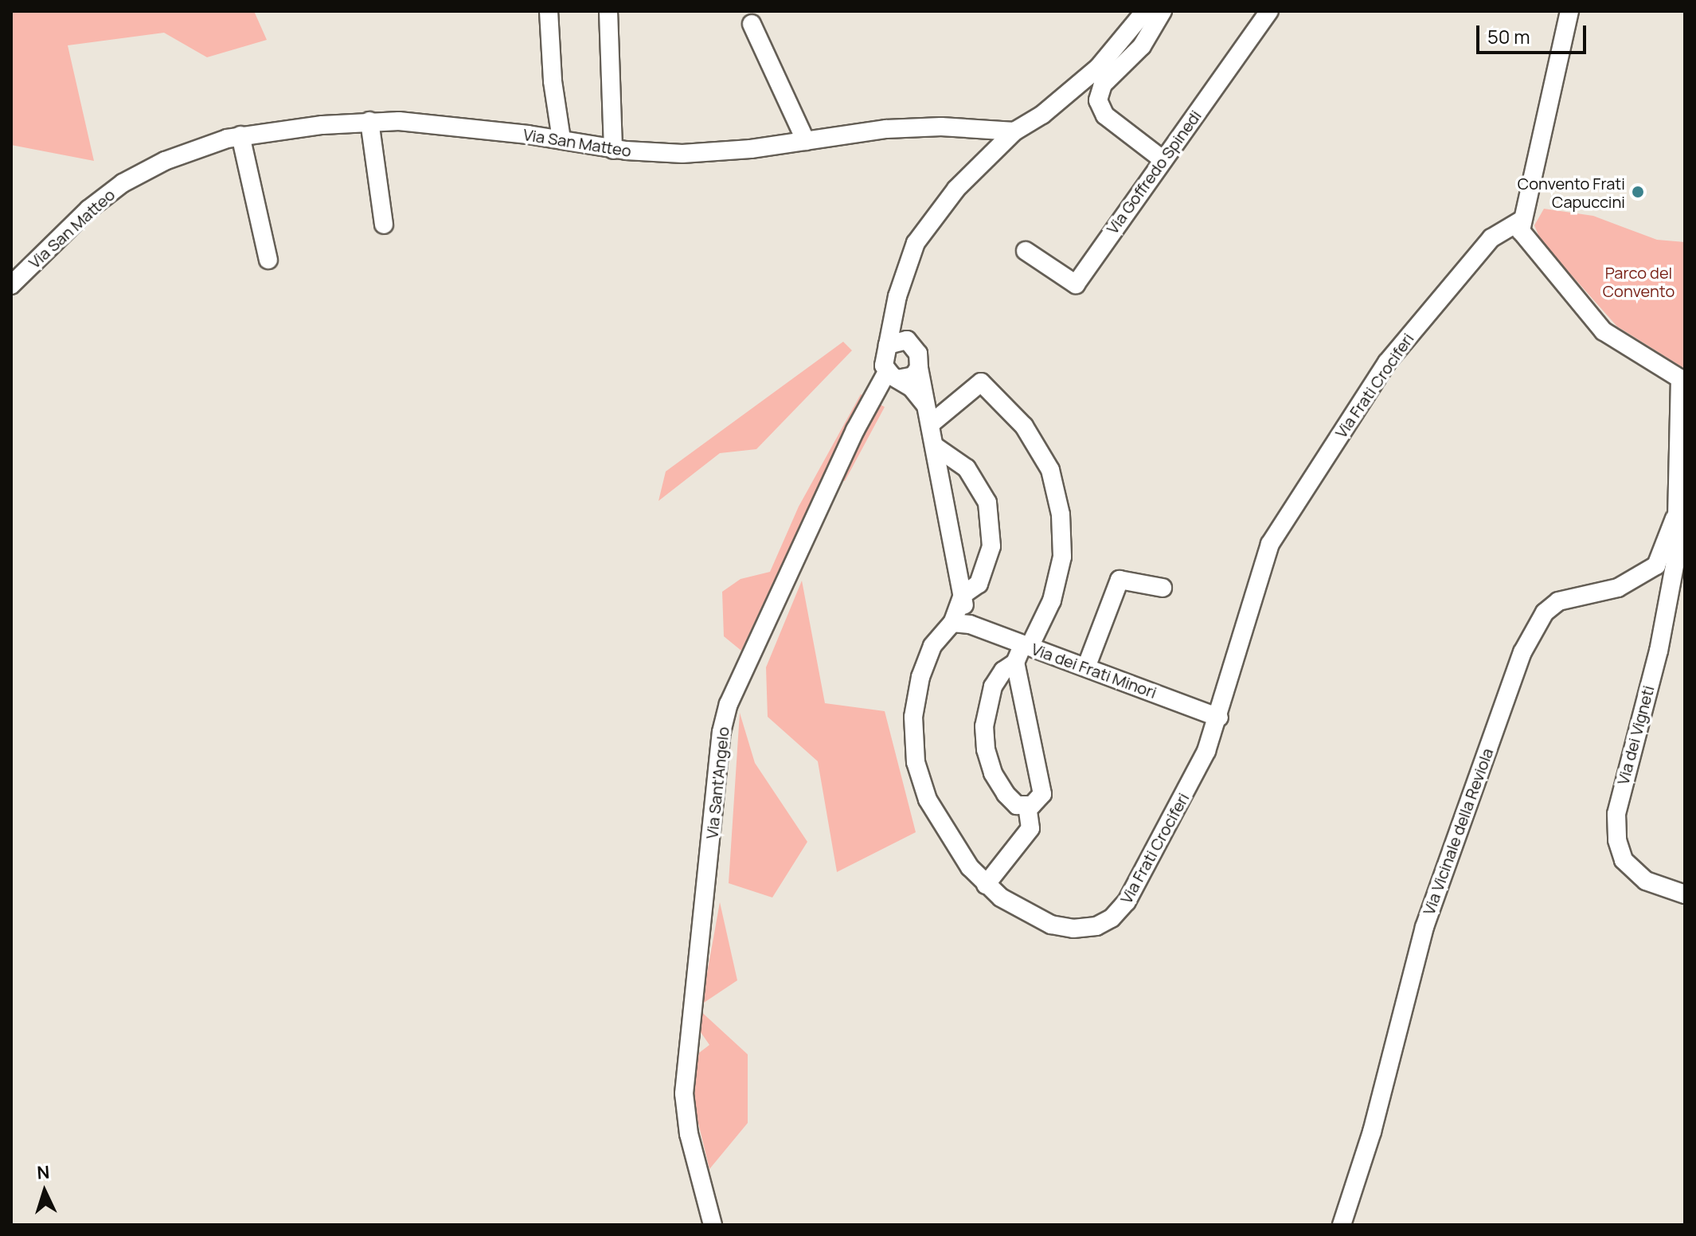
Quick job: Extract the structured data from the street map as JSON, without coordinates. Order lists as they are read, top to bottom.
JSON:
{
  "streets": {
    "street": [
      "Via San Matteo",
      "Via Goffredo Spinedi",
      "Via Frati Crociferi",
      "Via dei Frati Minori",
      "Via dei Vigneti",
      "Via Sant'Angelo",
      "Via Vicinale della Reviola"
    ]
  },
  "crossings": [
    ["Via San Matteo", "Via Sant'Angelo"],
    ["Via Frati Crociferi", "Via dei Frati Minori"],
    ["Via dei Vigneti", "Via Vicinale della Reviola"]
  ],
  "parks": ["Parco del Convento"],
  "places": ["Convento Frati Capuccini"],
  "scale_bar": "50 m",
  "north": "top"
}
